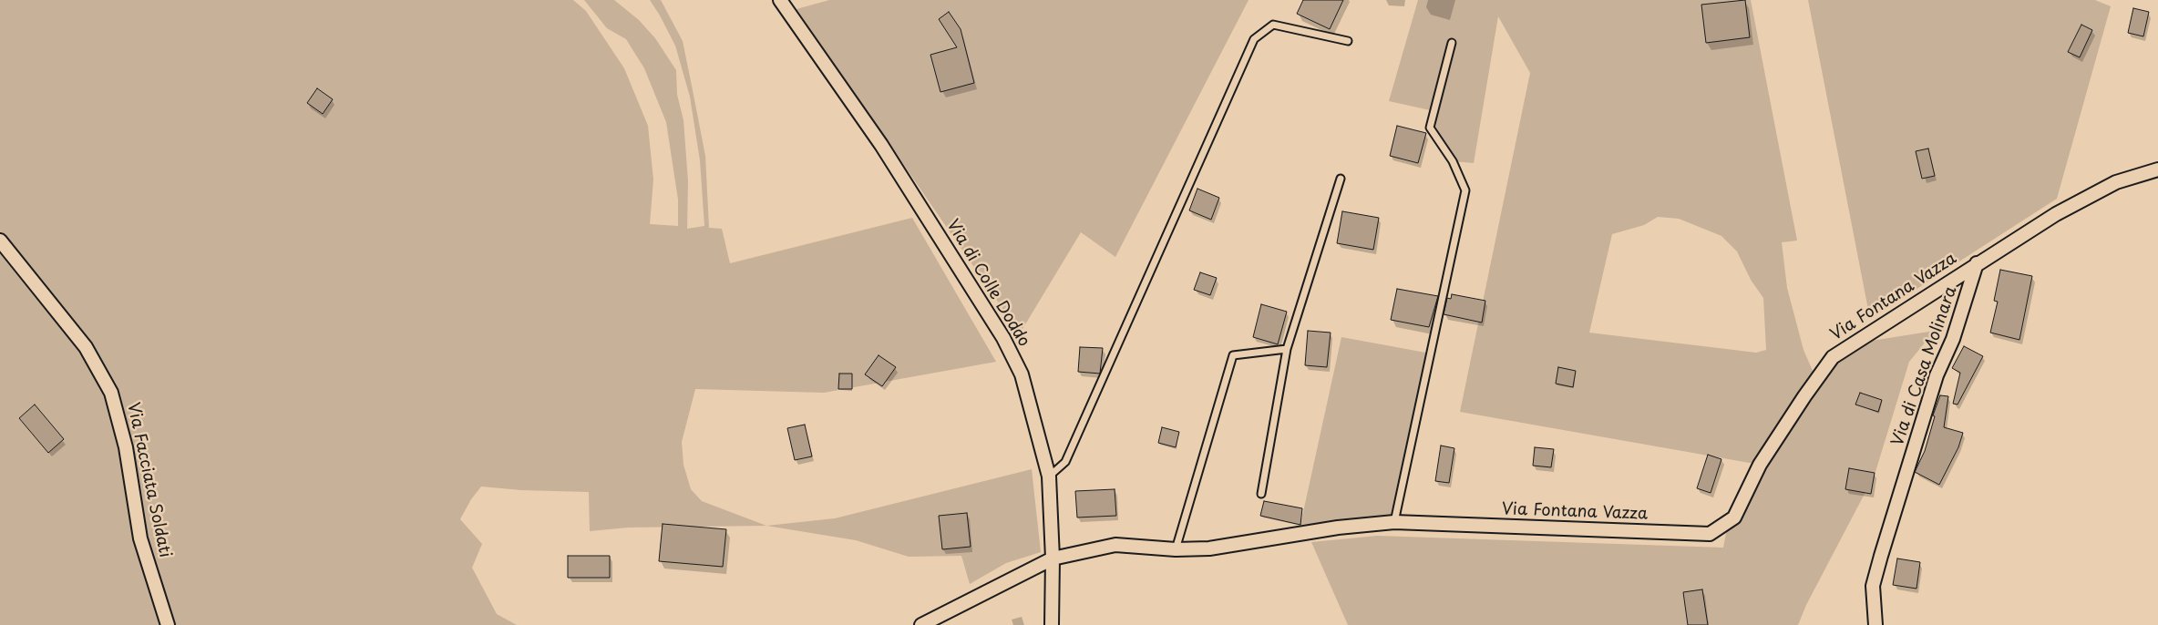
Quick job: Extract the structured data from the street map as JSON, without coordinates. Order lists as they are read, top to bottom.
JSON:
{
  "streets": {
    "street": [
      "Via di Colle Doddo",
      "Via Fontana Vazza",
      "Via di Casa Molinara",
      "Via Facciata Soldati"
    ]
  },
  "crossings": [
    ["Via di Colle Doddo", "Via Fontana Vazza"],
    ["Via Fontana Vazza", "Via di Casa Molinara"]
  ]
}
